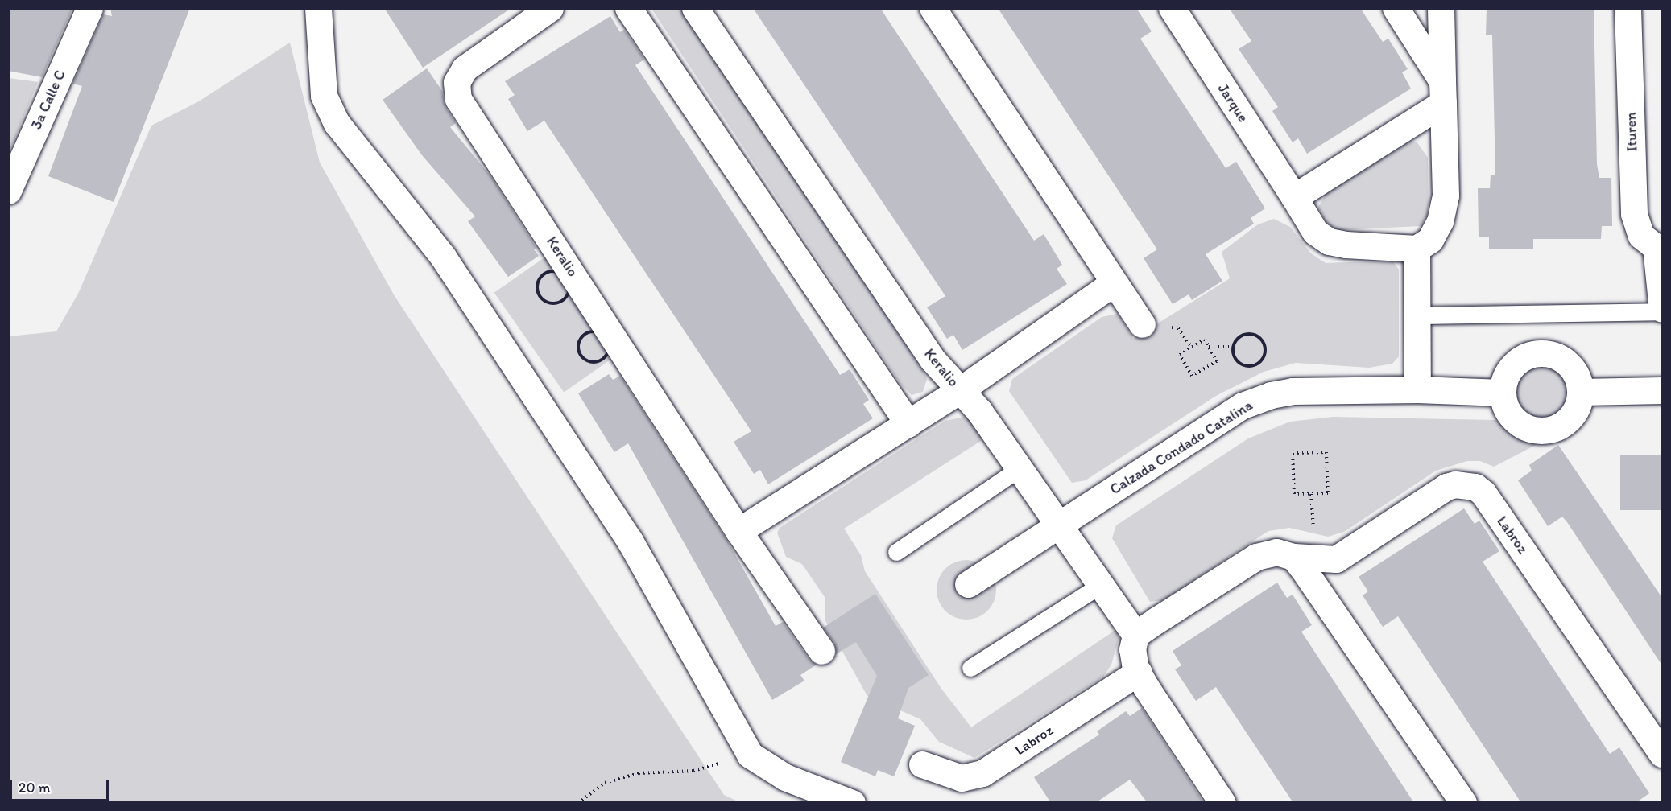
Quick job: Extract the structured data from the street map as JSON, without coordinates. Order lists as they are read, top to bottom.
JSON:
{
  "streets": {
    "street": [
      "3a Calle C",
      "Jarque",
      "Ituren",
      "Keralio",
      "Calzada Condado Catalina",
      "Labroz"
    ]
  },
  "crossings": [
    ["Keralio", "Calzada Condado Catalina"]
  ],
  "scale_bar": "20 m"
}
